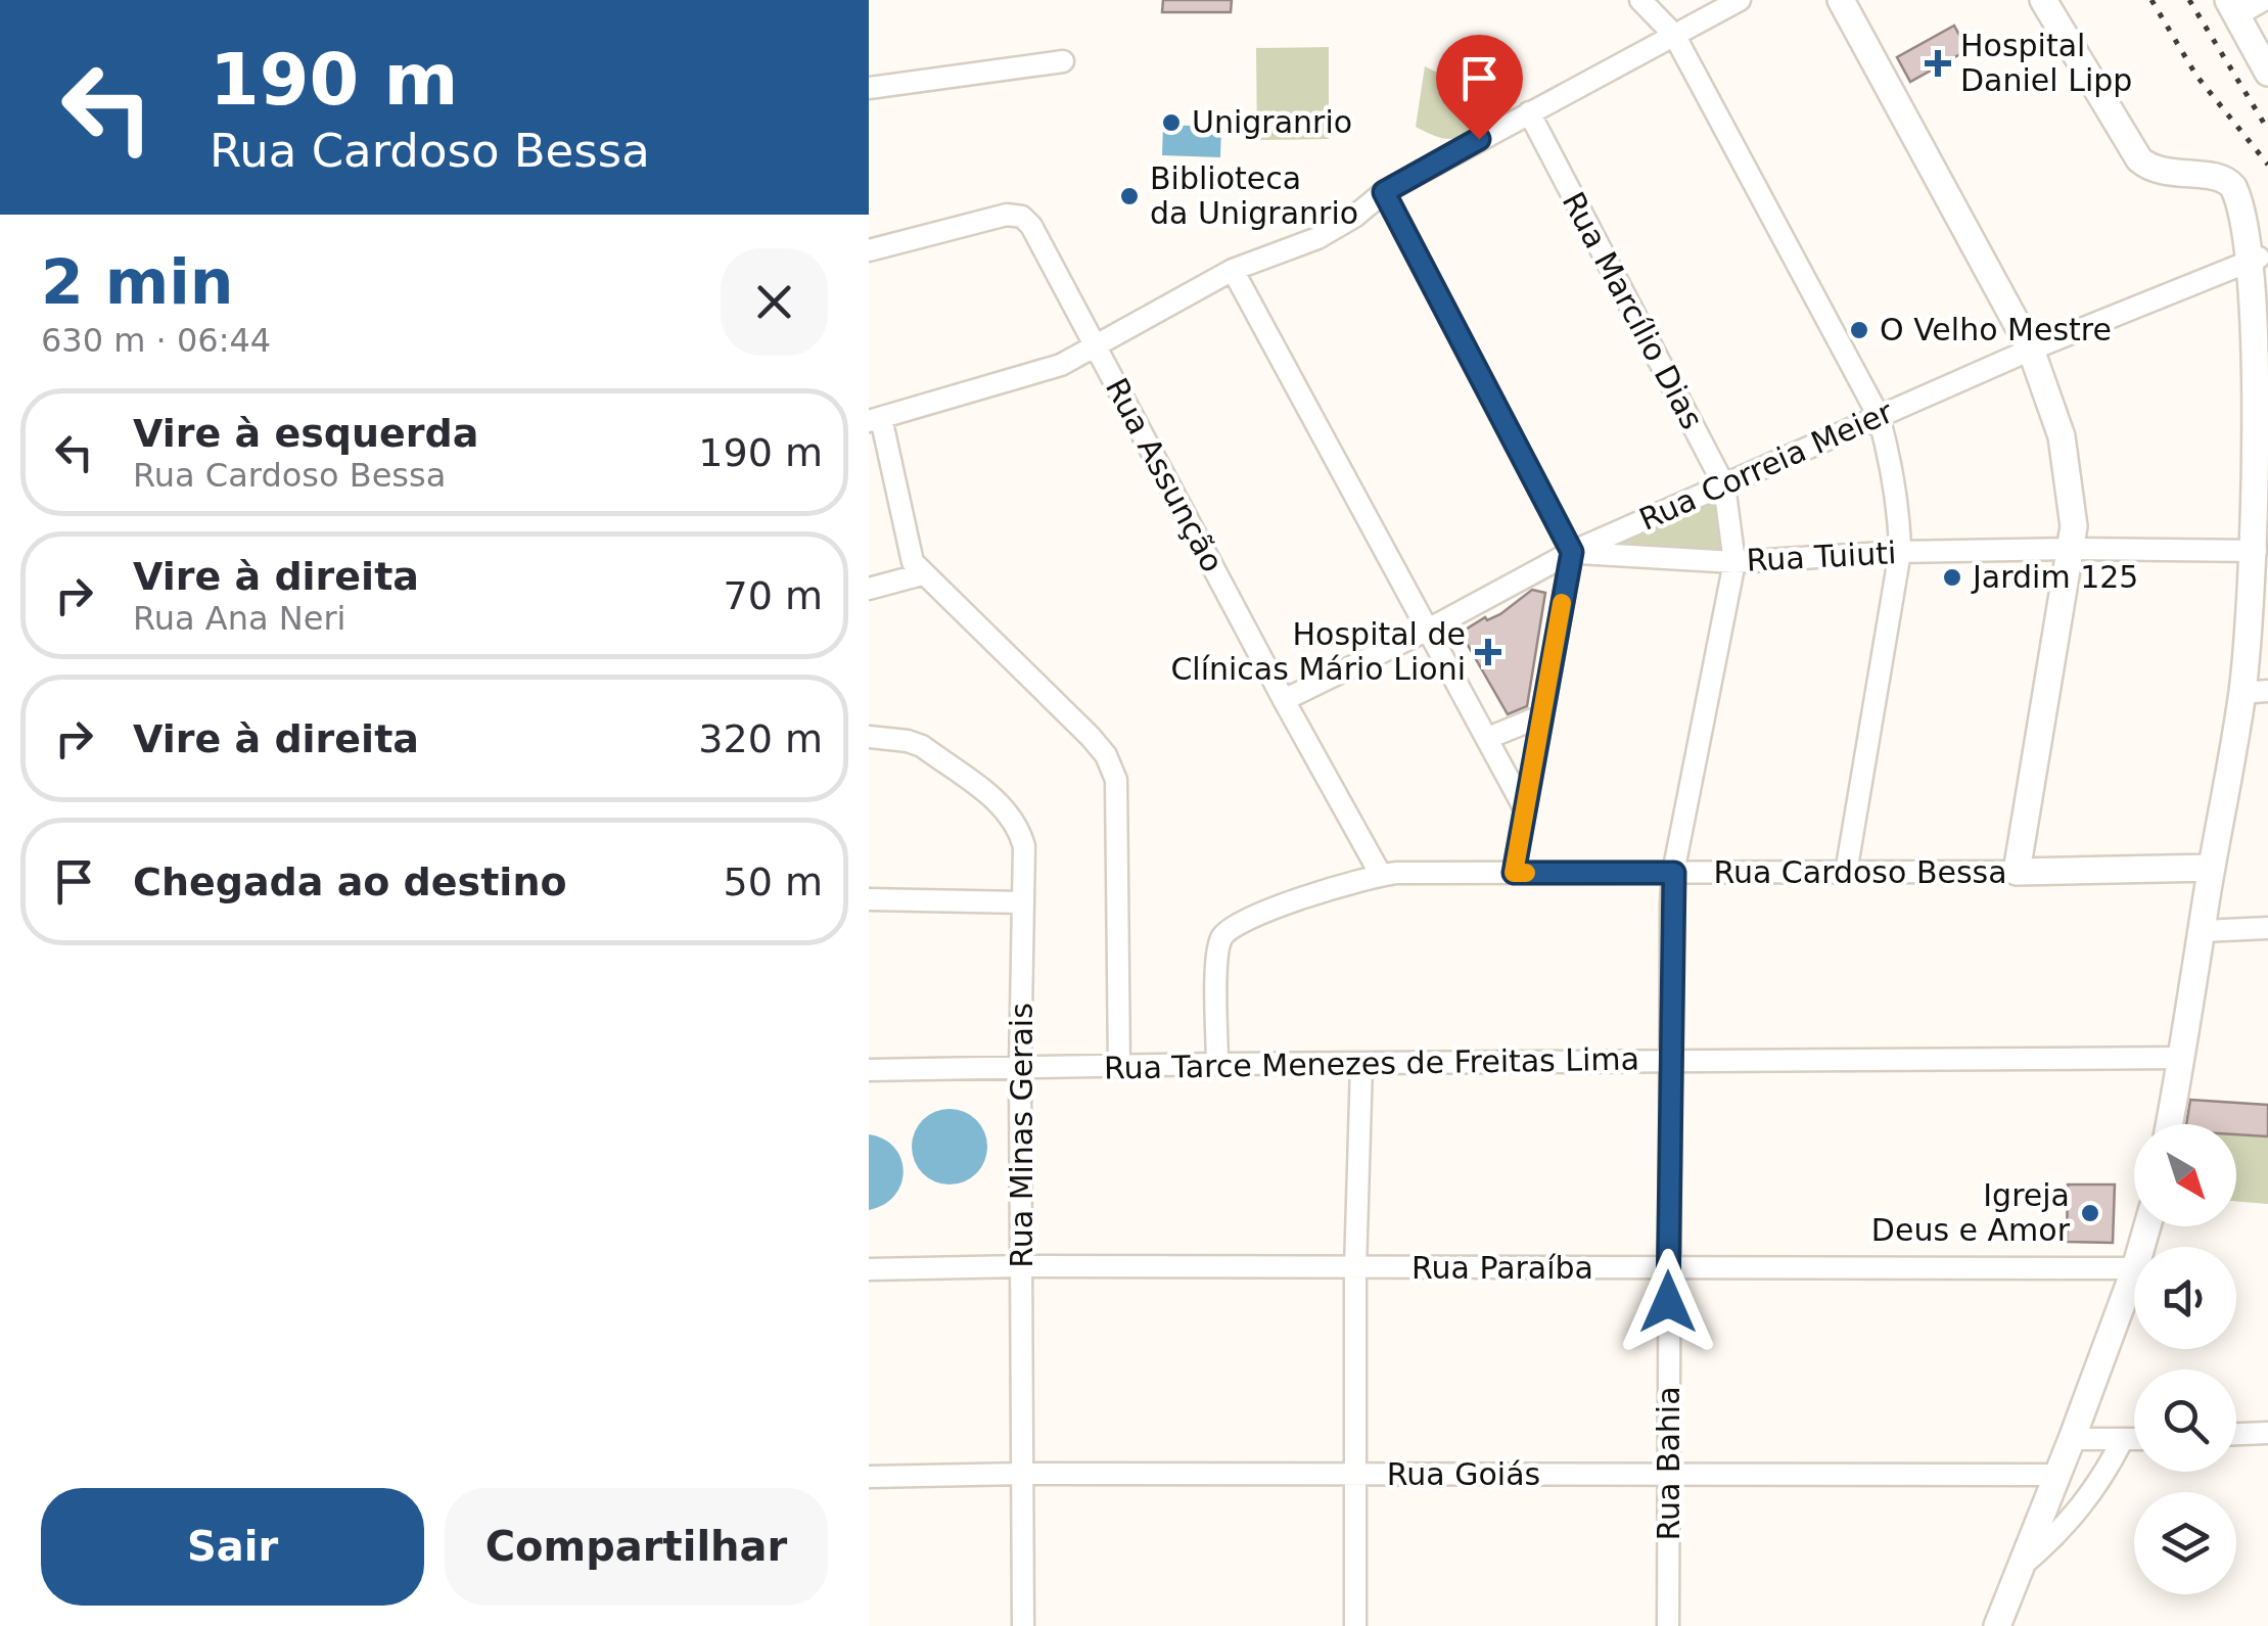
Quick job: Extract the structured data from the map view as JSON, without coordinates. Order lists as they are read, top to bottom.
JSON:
{
  "streets": {
    "main road": ["Rua Cardoso Bessa"],
    "street": [
      "Rua Marcílio Dias",
      "Rua Correia Meier",
      "Rua Assunção",
      "Rua Tuiuti",
      "Rua Tarce Menezes de Freitas Lima",
      "Rua Minas Gerais",
      "Rua Paraíba",
      "Rua Bahia",
      "Rua Goiás"
    ]
  },
  "crossings": [
    ["Rua Marcílio Dias", "Rua Correia Meier"],
    ["Rua Marcílio Dias", "Rua Tuiuti"],
    ["Rua Marcílio Dias", "Rua Cardoso Bessa"],
    ["Rua Marcílio Dias", "Rua Bahia"],
    ["Rua Correia Meier", "Rua Assunção"],
    ["Rua Correia Meier", "Rua Tuiuti"],
    ["Rua Assunção", "Rua Cardoso Bessa"],
    ["Rua Cardoso Bessa", "Rua Tarce Menezes de Freitas Lima"],
    ["Rua Cardoso Bessa", "Rua Bahia"],
    ["Rua Tarce Menezes de Freitas Lima", "Rua Minas Gerais"],
    ["Rua Tarce Menezes de Freitas Lima", "Rua Bahia"],
    ["Rua Minas Gerais", "Rua Paraíba"],
    ["Rua Minas Gerais", "Rua Goiás"],
    ["Rua Paraíba", "Rua Bahia"],
    ["Rua Bahia", "Rua Goiás"]
  ],
  "places": {
    "health": ["Hospital Daniel Lipp", "Hospital de Clínicas Mário Lioni"],
    "other": [
      "Unigranrio",
      "Biblioteca da Unigranrio",
      "O Velho Mestre",
      "Jardim 125",
      "Igreja Deus e Amor"
    ]
  },
  "north": "bottom right",
  "page": {
    "turn": ["190 m", "Rua Cardoso Bessa"],
    "heading": ["2 min", "630 m · 06:44"],
    "list": [
      {
        "name": "Vire à esquerda",
        "note": "Rua Cardoso Bessa",
        "value": "190 m"
      },
      {
        "name": "Vire à direita",
        "note": "Rua Ana Neri",
        "value": "70 m"
      },
      {
        "name": "Vire à direita",
        "value": "320 m"
      },
      {
        "name": "Chegada ao destino",
        "value": "50 m"
      }
    ],
    "buttons": ["Sair", "Compartilhar"]
  }
}
